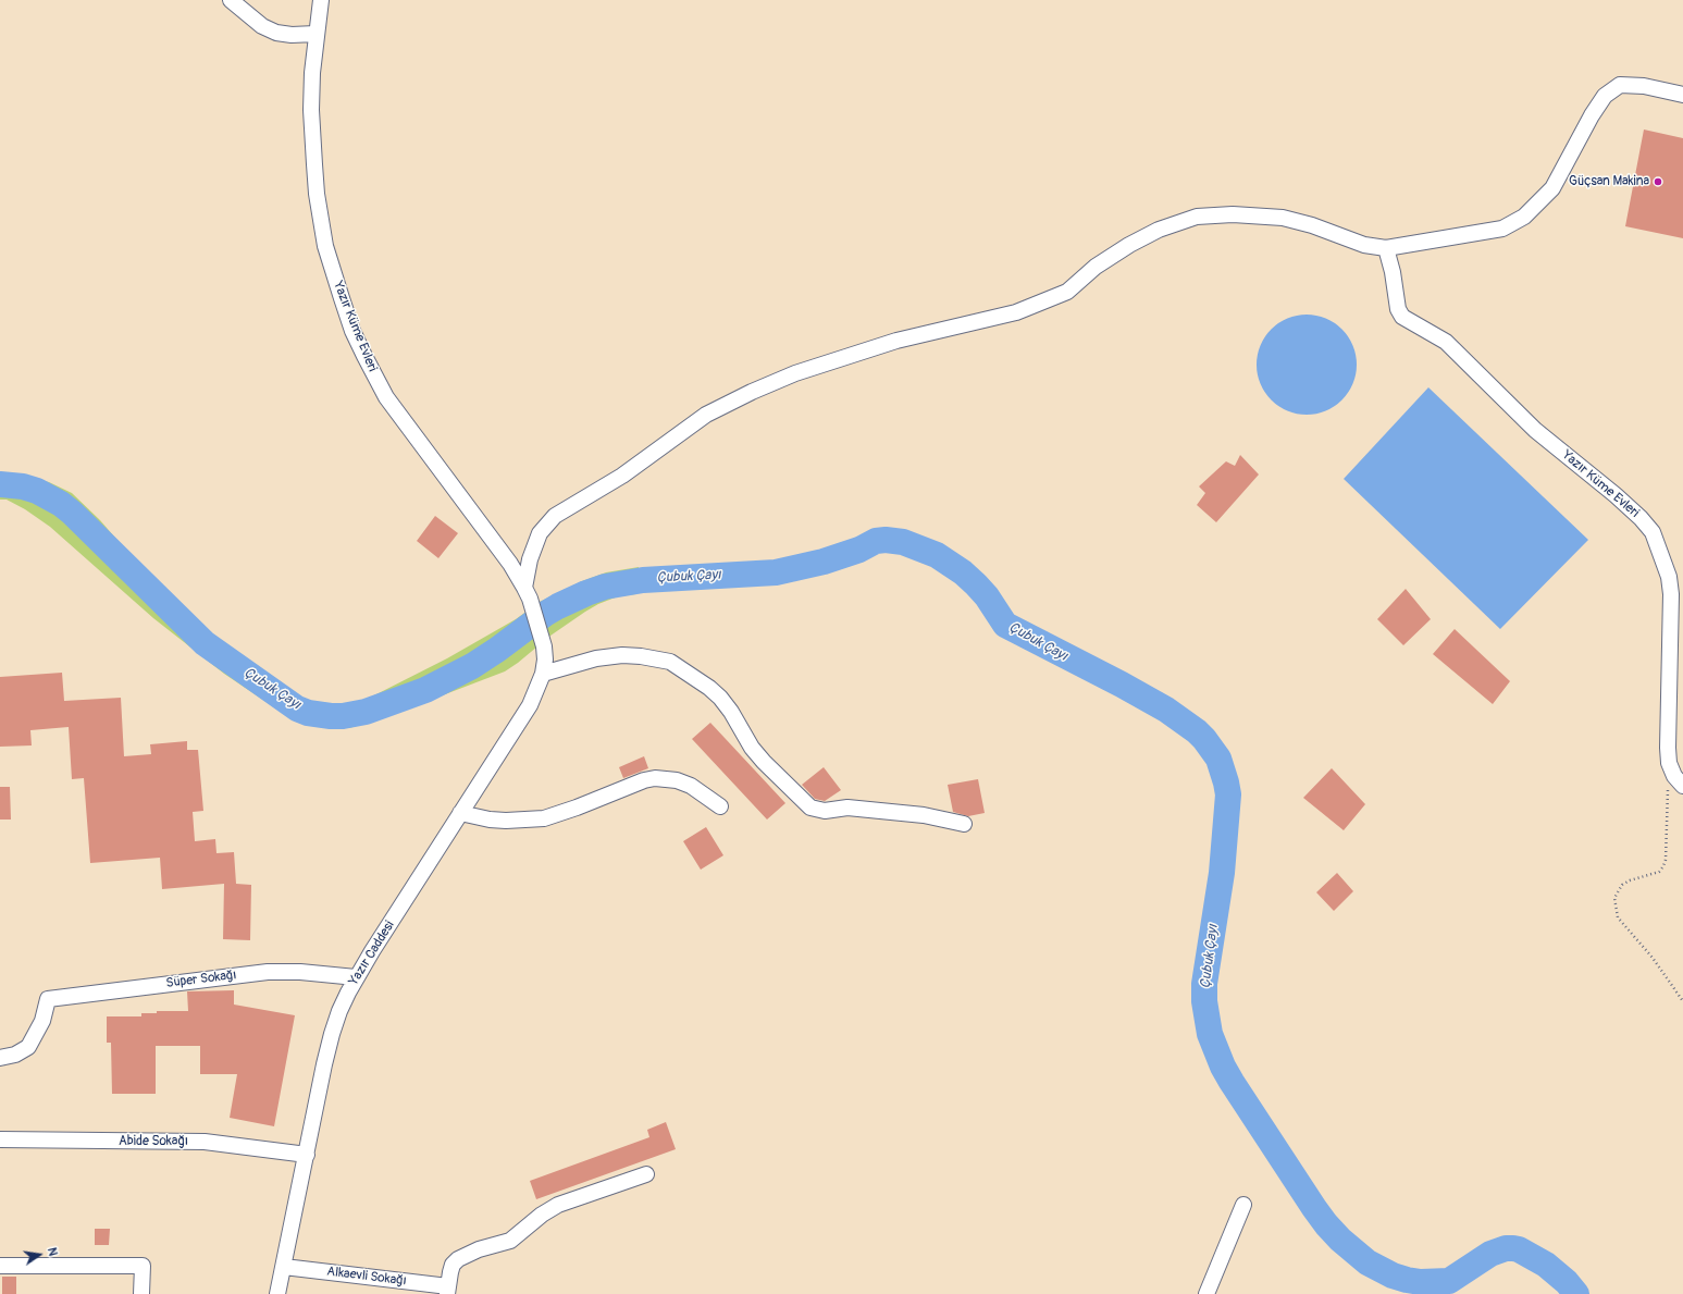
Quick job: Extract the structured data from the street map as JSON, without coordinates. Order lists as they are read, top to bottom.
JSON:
{
  "streets": {
    "street": [
      "Yazır Küme Evleri",
      "Yazır Caddesi",
      "Süper Sokağı",
      "Abide Sokağı",
      "Alkaevli Sokağı"
    ]
  },
  "crossings": [
    ["Yazır Küme Evleri", "Yazır Caddesi"],
    ["Yazır Caddesi", "Süper Sokağı"],
    ["Yazır Caddesi", "Abide Sokağı"],
    ["Yazır Caddesi", "Alkaevli Sokağı"]
  ],
  "water": ["Çubuk Çayı"],
  "places": ["Güçsan Makina"],
  "north": "right"
}
